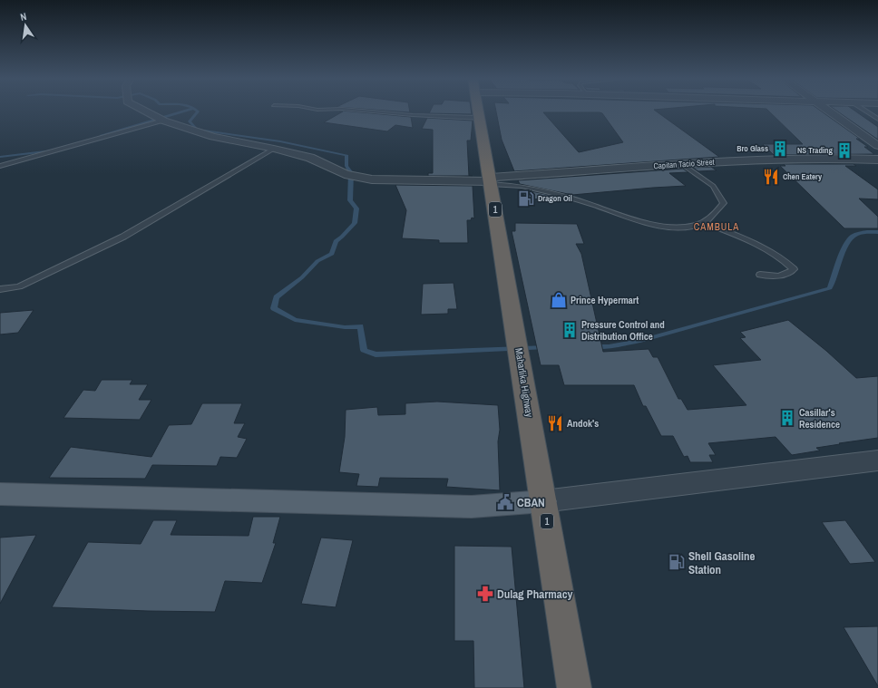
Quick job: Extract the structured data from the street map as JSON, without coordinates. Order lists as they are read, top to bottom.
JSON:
{
  "streets": {
    "highway": ["1", "Maharlika Highway"],
    "street": ["Capitan Tacio Street"]
  },
  "crossings": [
    ["Capitan Tacio Street", "Maharlika Highway"]
  ],
  "districts": ["CAMBULA"],
  "places": {
    "building": [
      "Bro Glass",
      "NS Trading",
      "Pressure Control and Distribution Office",
      "Casillar's Residence"
    ],
    "restaurant": ["Chen Eatery", "Andok's"],
    "fuel station": ["Dragon Oil", "Shell Gasoline Station"],
    "shop": ["Prince Hypermart"],
    "public building": ["CBAN"],
    "pharmacy": ["Dulag Pharmacy"]
  },
  "north": "top"
}
